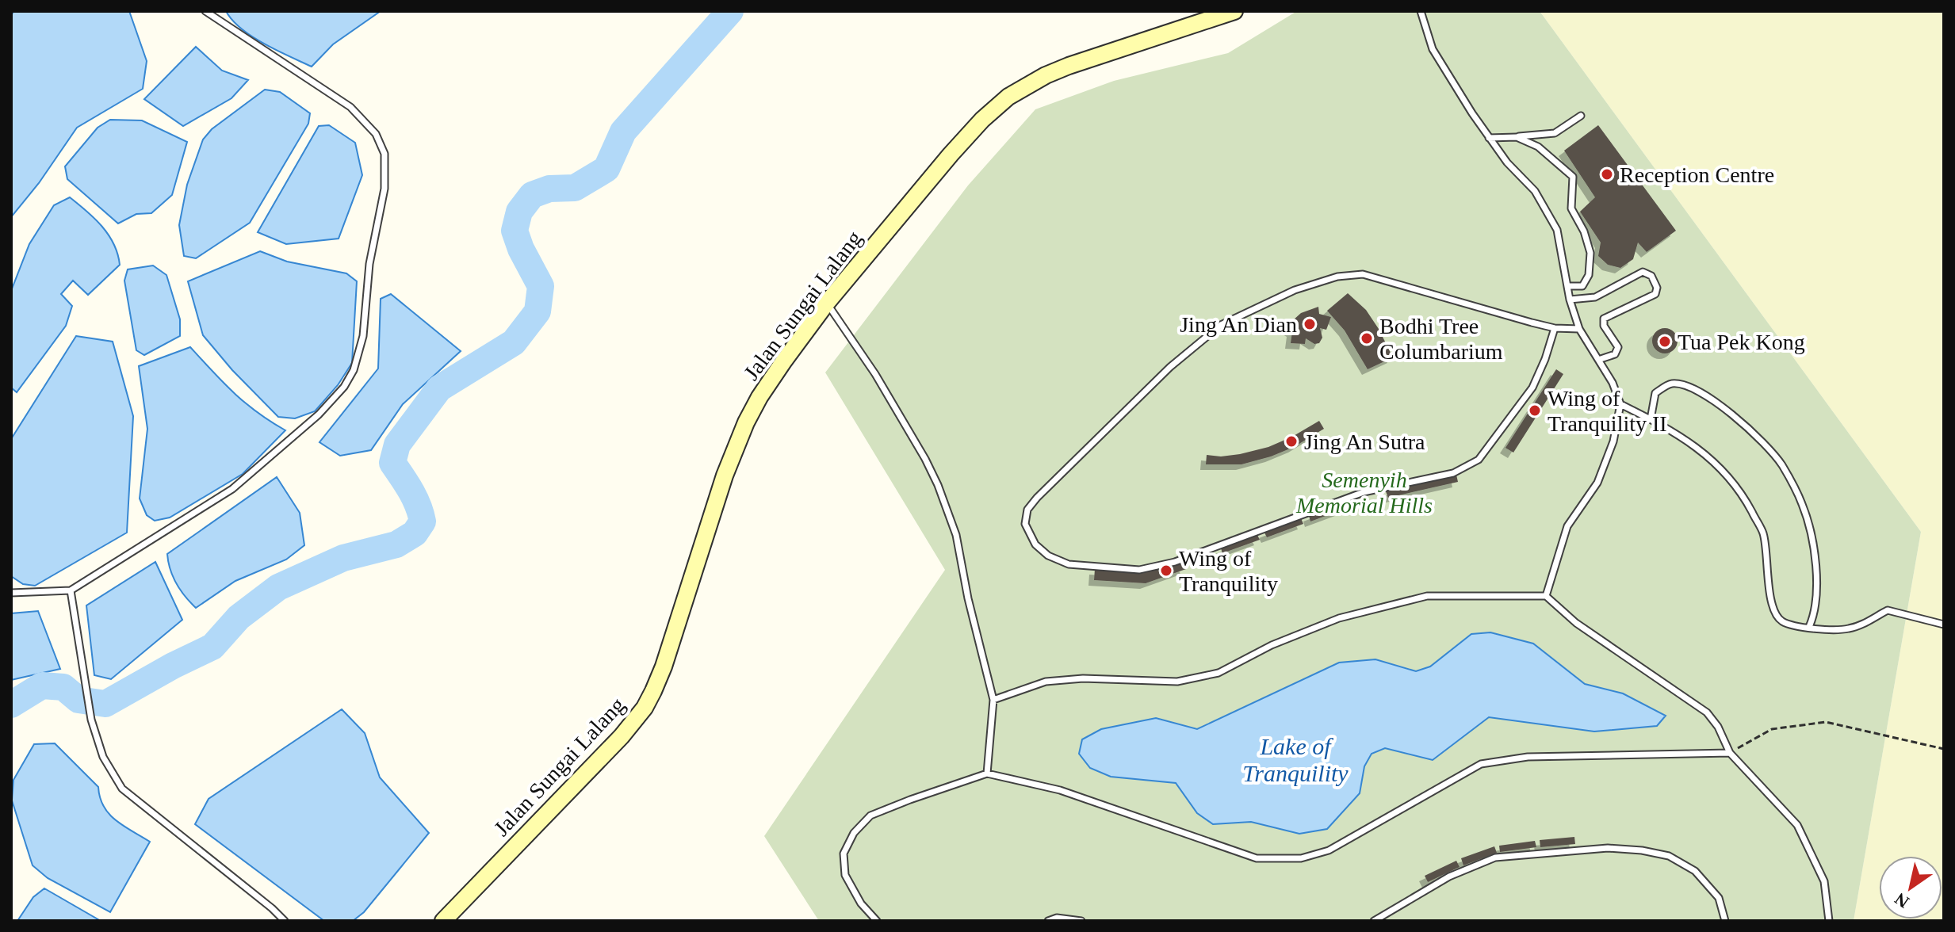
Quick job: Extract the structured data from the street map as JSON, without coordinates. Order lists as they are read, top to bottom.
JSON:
{
  "streets": {
    "street": ["Jalan Sungai Lalang"]
  },
  "water": ["Lake of Tranquility"],
  "parks": ["Semenyih Memorial Hills"],
  "places": [
    "Reception Centre",
    "Jing An Dian",
    "Bodhi Tree Columbarium",
    "Tua Pek Kong",
    "Wing of Tranquility II",
    "Jing An Sutra",
    "Wing of Tranquility"
  ],
  "north": "bottom left"
}
